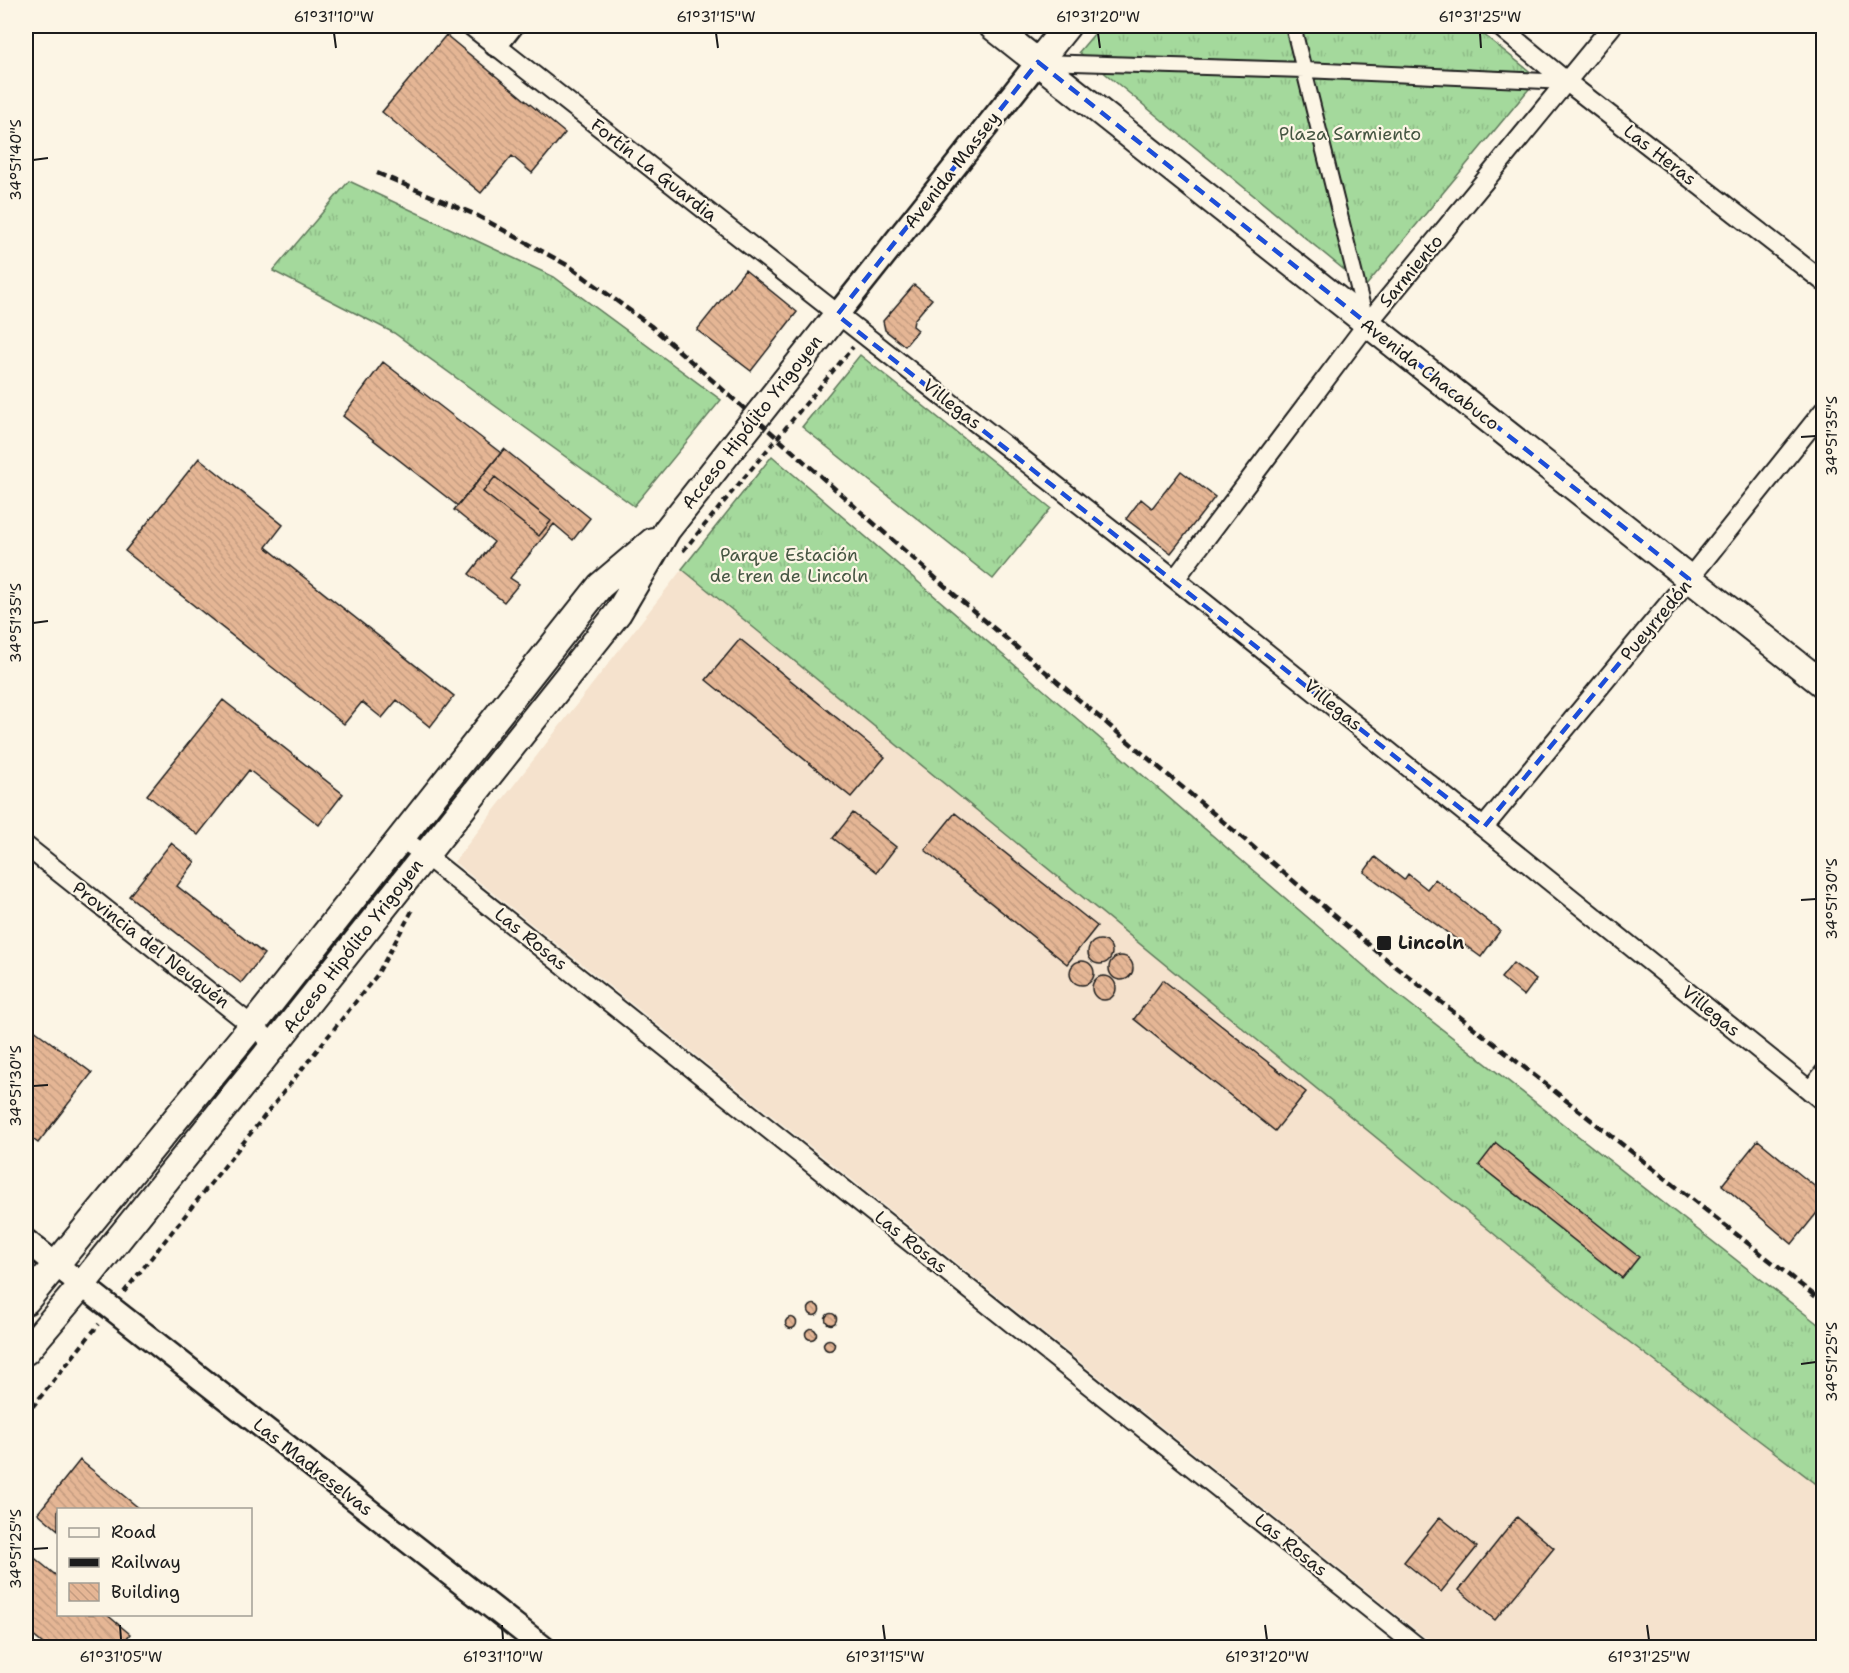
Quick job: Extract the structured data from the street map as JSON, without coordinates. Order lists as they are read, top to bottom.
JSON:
{
  "streets": {
    "main road": ["Avenida Massey", "Avenida Chacabuco", "Acceso Hipólito Yrigoyen"],
    "street": [
      "Las Heras",
      "Fortín La Guardia",
      "Sarmiento",
      "Villegas",
      "Pueyrredón",
      "Las Rosas",
      "Provincia del Neuquén",
      "Las Madreselvas"
    ]
  },
  "crossings": [
    ["Las Heras", "Sarmiento"],
    ["Fortín La Guardia", "Avenida Massey"],
    ["Fortín La Guardia", "Villegas"],
    ["Fortín La Guardia", "Acceso Hipólito Yrigoyen"],
    ["Avenida Massey", "Avenida Chacabuco"],
    ["Avenida Massey", "Villegas"],
    ["Avenida Massey", "Acceso Hipólito Yrigoyen"],
    ["Sarmiento", "Avenida Chacabuco"],
    ["Sarmiento", "Villegas"],
    ["Avenida Chacabuco", "Pueyrredón"],
    ["Villegas", "Acceso Hipólito Yrigoyen"],
    ["Villegas", "Pueyrredón"],
    ["Acceso Hipólito Yrigoyen", "Las Rosas"],
    ["Acceso Hipólito Yrigoyen", "Provincia del Neuquén"],
    ["Acceso Hipólito Yrigoyen", "Las Madreselvas"]
  ],
  "parks": ["Plaza Sarmiento", "Parque Estación de tren de Lincoln"],
  "places": {
    "transit": ["Lincoln"]
  },
  "legend": ["Road", "Railway", "Building"],
  "coordinates": [
    "61°31'10\"W",
    "61°31'15\"W",
    "61°31'20\"W",
    "61°31'25\"W",
    "34°51'40\"S",
    "34°51'35\"S",
    "34°51'30\"S",
    "34°51'25\"S",
    "61°31'05\"W"
  ]
}
